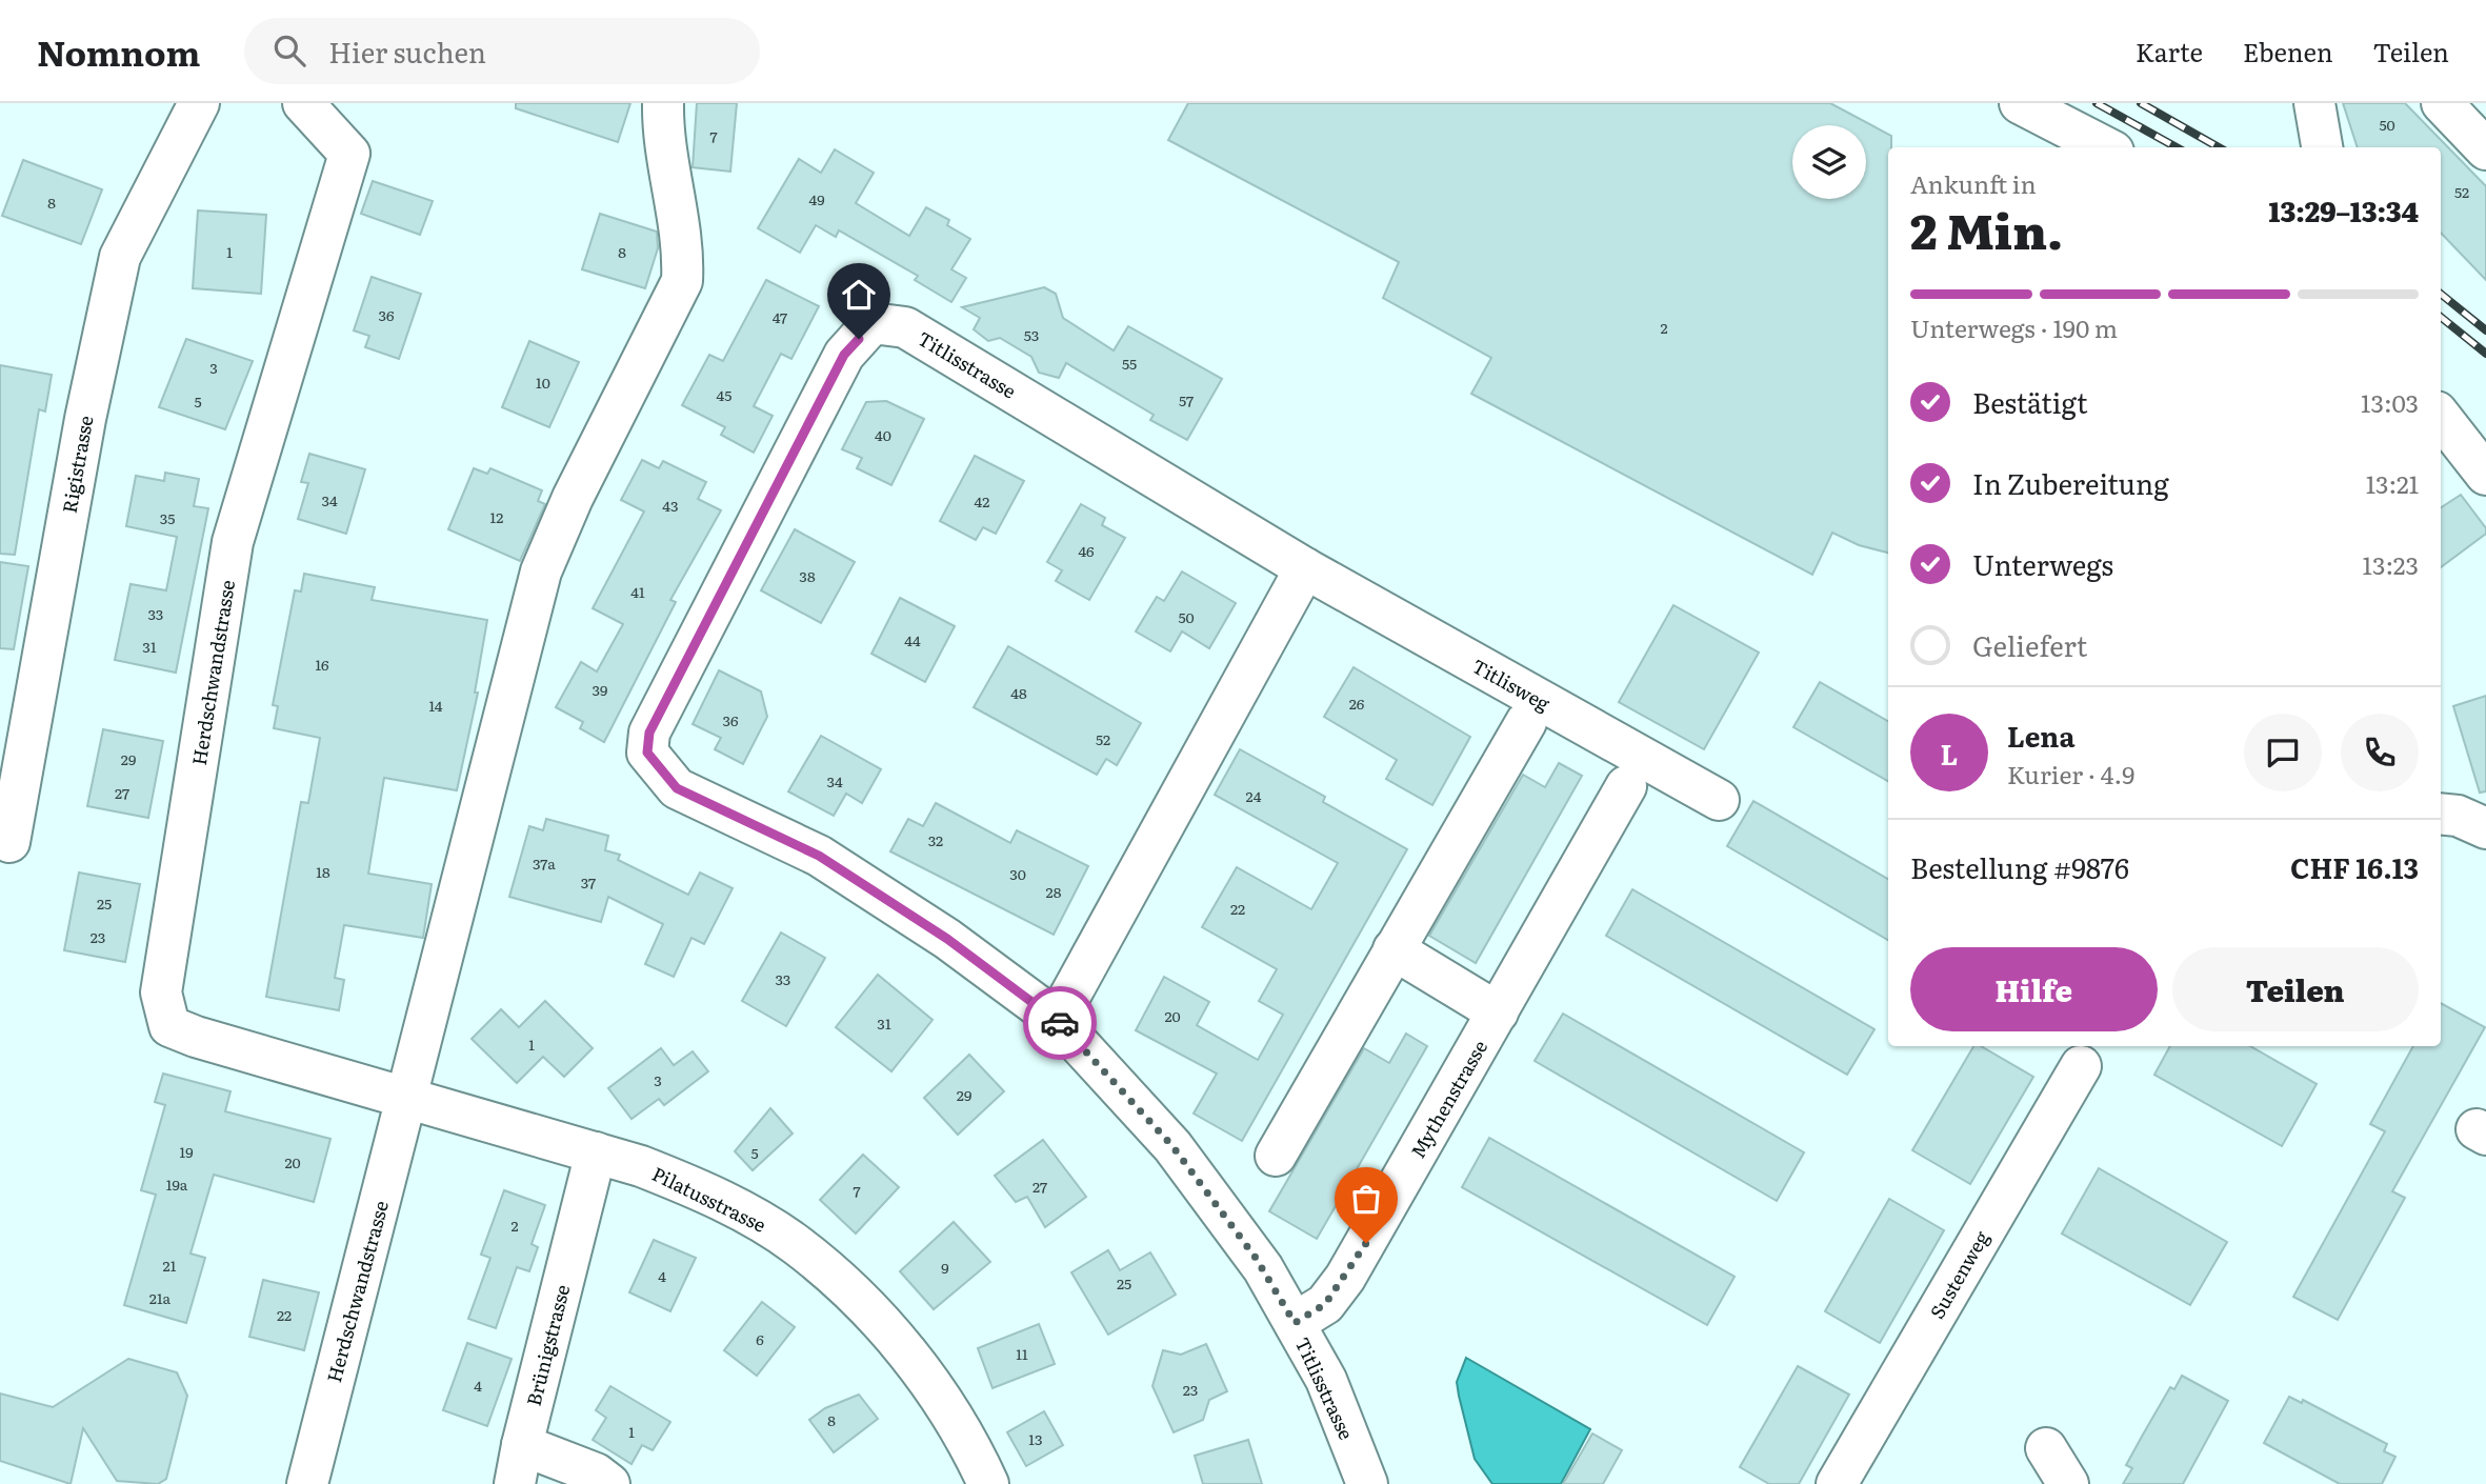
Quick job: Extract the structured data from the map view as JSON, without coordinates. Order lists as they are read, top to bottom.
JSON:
{
  "streets": {
    "street": [
      "Titlisstrasse",
      "Rigistrasse",
      "Herdschwandstrasse",
      "Titlisweg",
      "Mythenstrasse",
      "Pilatusstrasse",
      "Sustenweg",
      "Brünigstrasse"
    ]
  },
  "crossings": [
    ["Titlisstrasse", "Titlisweg"],
    ["Titlisstrasse", "Mythenstrasse"],
    ["Herdschwandstrasse", "Pilatusstrasse"],
    ["Pilatusstrasse", "Brünigstrasse"]
  ],
  "house_numbers": [
    "50",
    "7",
    "52",
    "49",
    "8",
    "1",
    "8",
    "36",
    "47",
    "2",
    "53",
    "55",
    "3",
    "10",
    "45",
    "57",
    "5",
    "40",
    "34",
    "42",
    "43",
    "12",
    "35",
    "46",
    "38",
    "41",
    "33",
    "50",
    "44",
    "31",
    "16",
    "39",
    "48",
    "26",
    "14",
    "36",
    "52",
    "29",
    "34",
    "27",
    "24",
    "32",
    "37a",
    "18",
    "30",
    "37",
    "28",
    "25",
    "22",
    "23",
    "33",
    "20",
    "31",
    "1",
    "3",
    "29",
    "19",
    "5",
    "20",
    "19a",
    "27",
    "7",
    "2",
    "21",
    "9",
    "4",
    "25",
    "21a",
    "22",
    "6",
    "11",
    "4",
    "23",
    "8",
    "1",
    "13"
  ],
  "page": {
    "header": "Nomnom",
    "search": "Hier suchen",
    "nav": ["Karte", "Ebenen", "Teilen"],
    "heading": ["2 Min.", "Ankunft in", "13:29–13:34"],
    "panel": [
      "Lena",
      "Kurier · 4.9",
      "Bestellung #9876",
      "CHF 16.13"
    ],
    "bar": "Unterwegs · 190 m",
    "list": [
      ["Bestätigt", "13:03"],
      ["In Zubereitung", "13:21"],
      ["Unterwegs", "13:23"],
      "Geliefert"
    ],
    "round": "L",
    "buttons": ["Hilfe", "Teilen"]
  }
}
